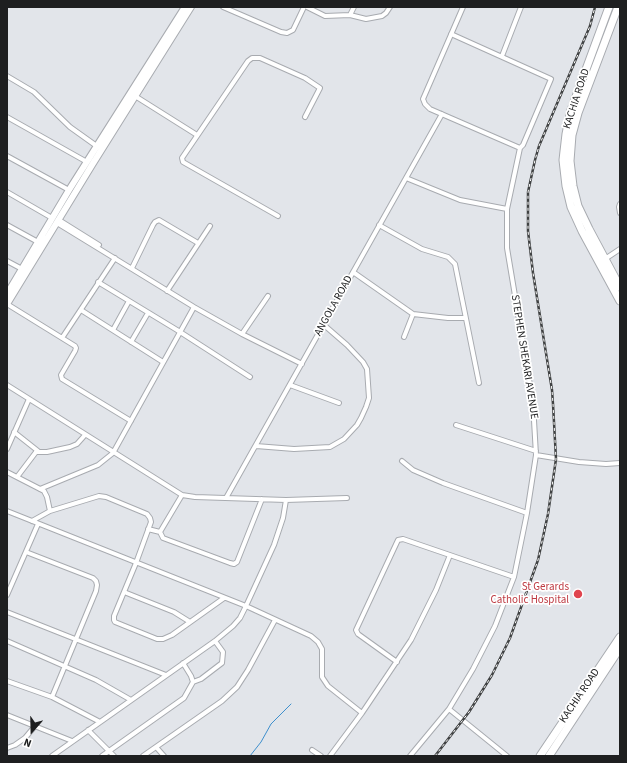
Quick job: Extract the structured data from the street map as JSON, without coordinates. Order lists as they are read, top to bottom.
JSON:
{
  "streets": {
    "main road": ["KACHIA ROAD"],
    "street": ["ANGOLA ROAD", "STEPHEN SHEKARI AVENUE"]
  },
  "places": ["St Gerards Catholic Hospital"],
  "north": "bottom"
}
